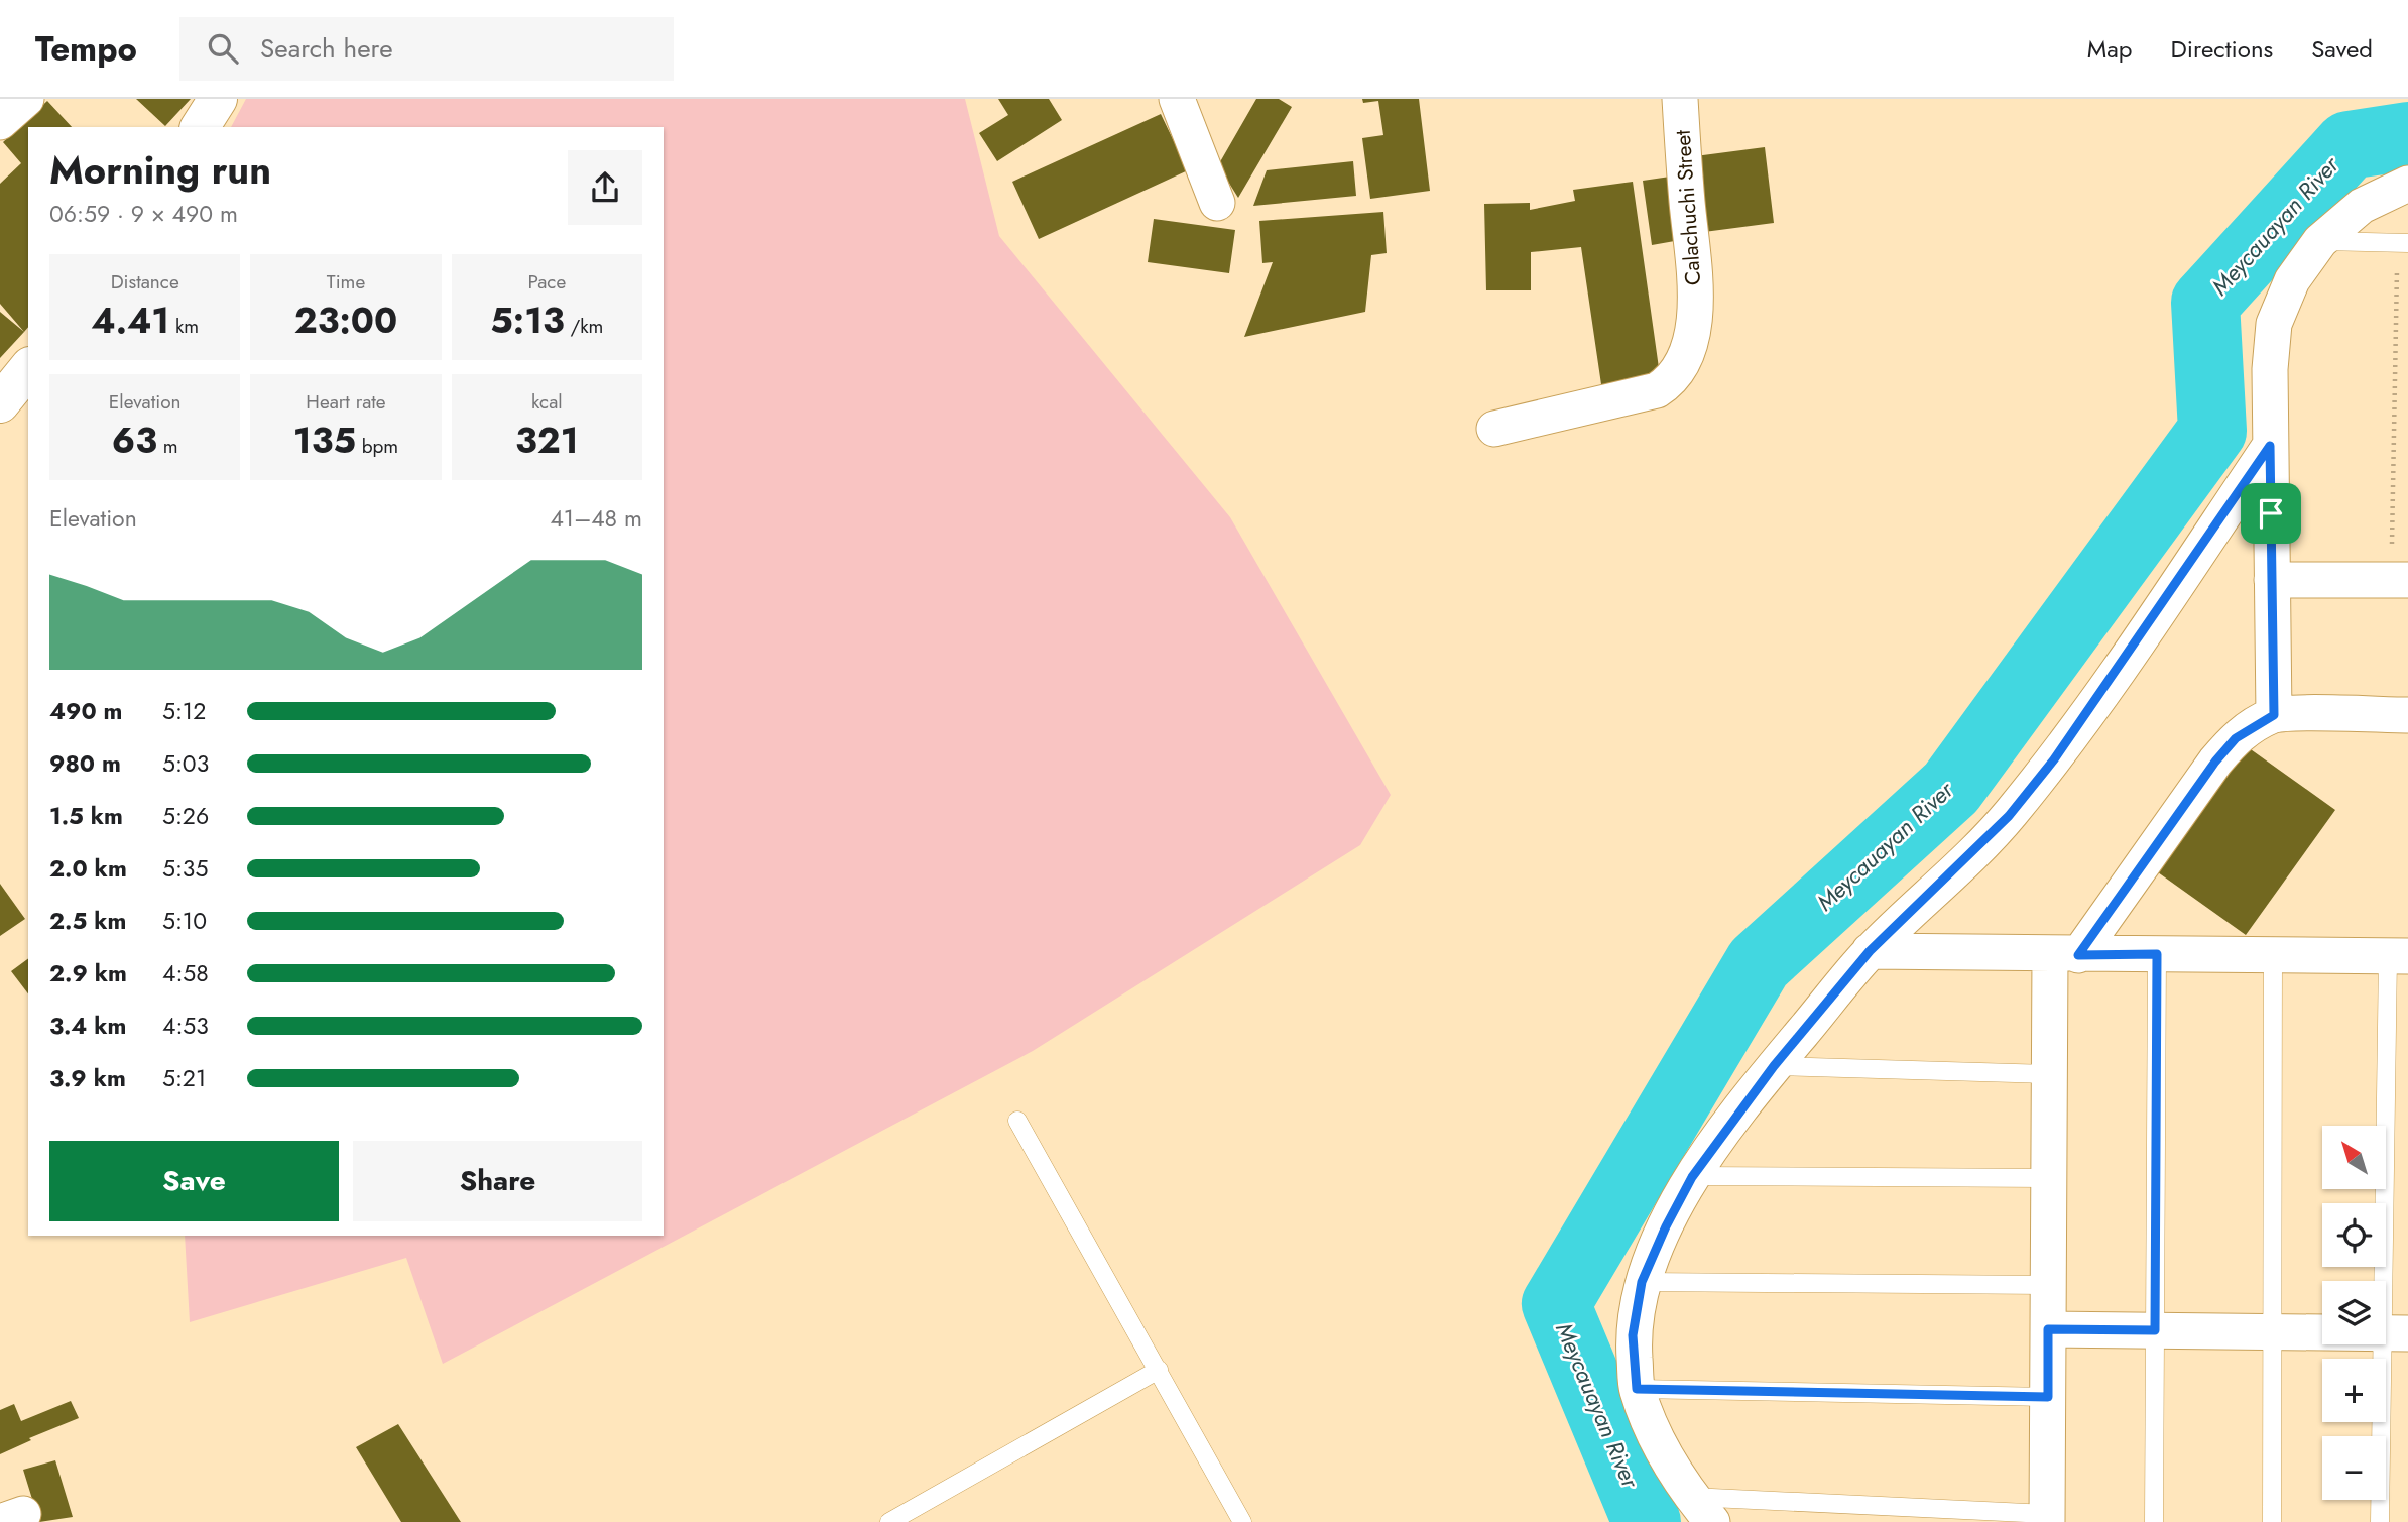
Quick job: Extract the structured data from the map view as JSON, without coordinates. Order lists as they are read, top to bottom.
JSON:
{
  "streets": {
    "street": ["Calachuchi Street"]
  },
  "water": ["Meycauayan River"],
  "north": "top left",
  "page": {
    "header": "Tempo",
    "search": "Search here",
    "nav": ["Map", "Directions", "Saved"],
    "heading": ["Morning run", "06:59 · 9 × 490 m"],
    "stats": [
      ["Distance", "4.41 km"],
      ["Time", "23:00"],
      ["Pace", "5:13 /km"],
      ["Elevation", "63 m"],
      ["Heart rate", "135 bpm"],
      ["kcal", "321"]
    ],
    "chart": ["Elevation", "41–48 m"],
    "list": [
      {
        "name": "490 m",
        "note": "5:12"
      },
      {
        "name": "980 m",
        "note": "5:03"
      },
      {
        "name": "1.5 km",
        "note": "5:26"
      },
      {
        "name": "2.0 km",
        "note": "5:35"
      },
      {
        "name": "2.5 km",
        "note": "5:10"
      },
      {
        "name": "2.9 km",
        "note": "4:58"
      },
      {
        "name": "3.4 km",
        "note": "4:53"
      },
      {
        "name": "3.9 km",
        "note": "5:21"
      }
    ],
    "map_buttons": ["+", "−"],
    "buttons": ["Save", "Share"]
  }
}
